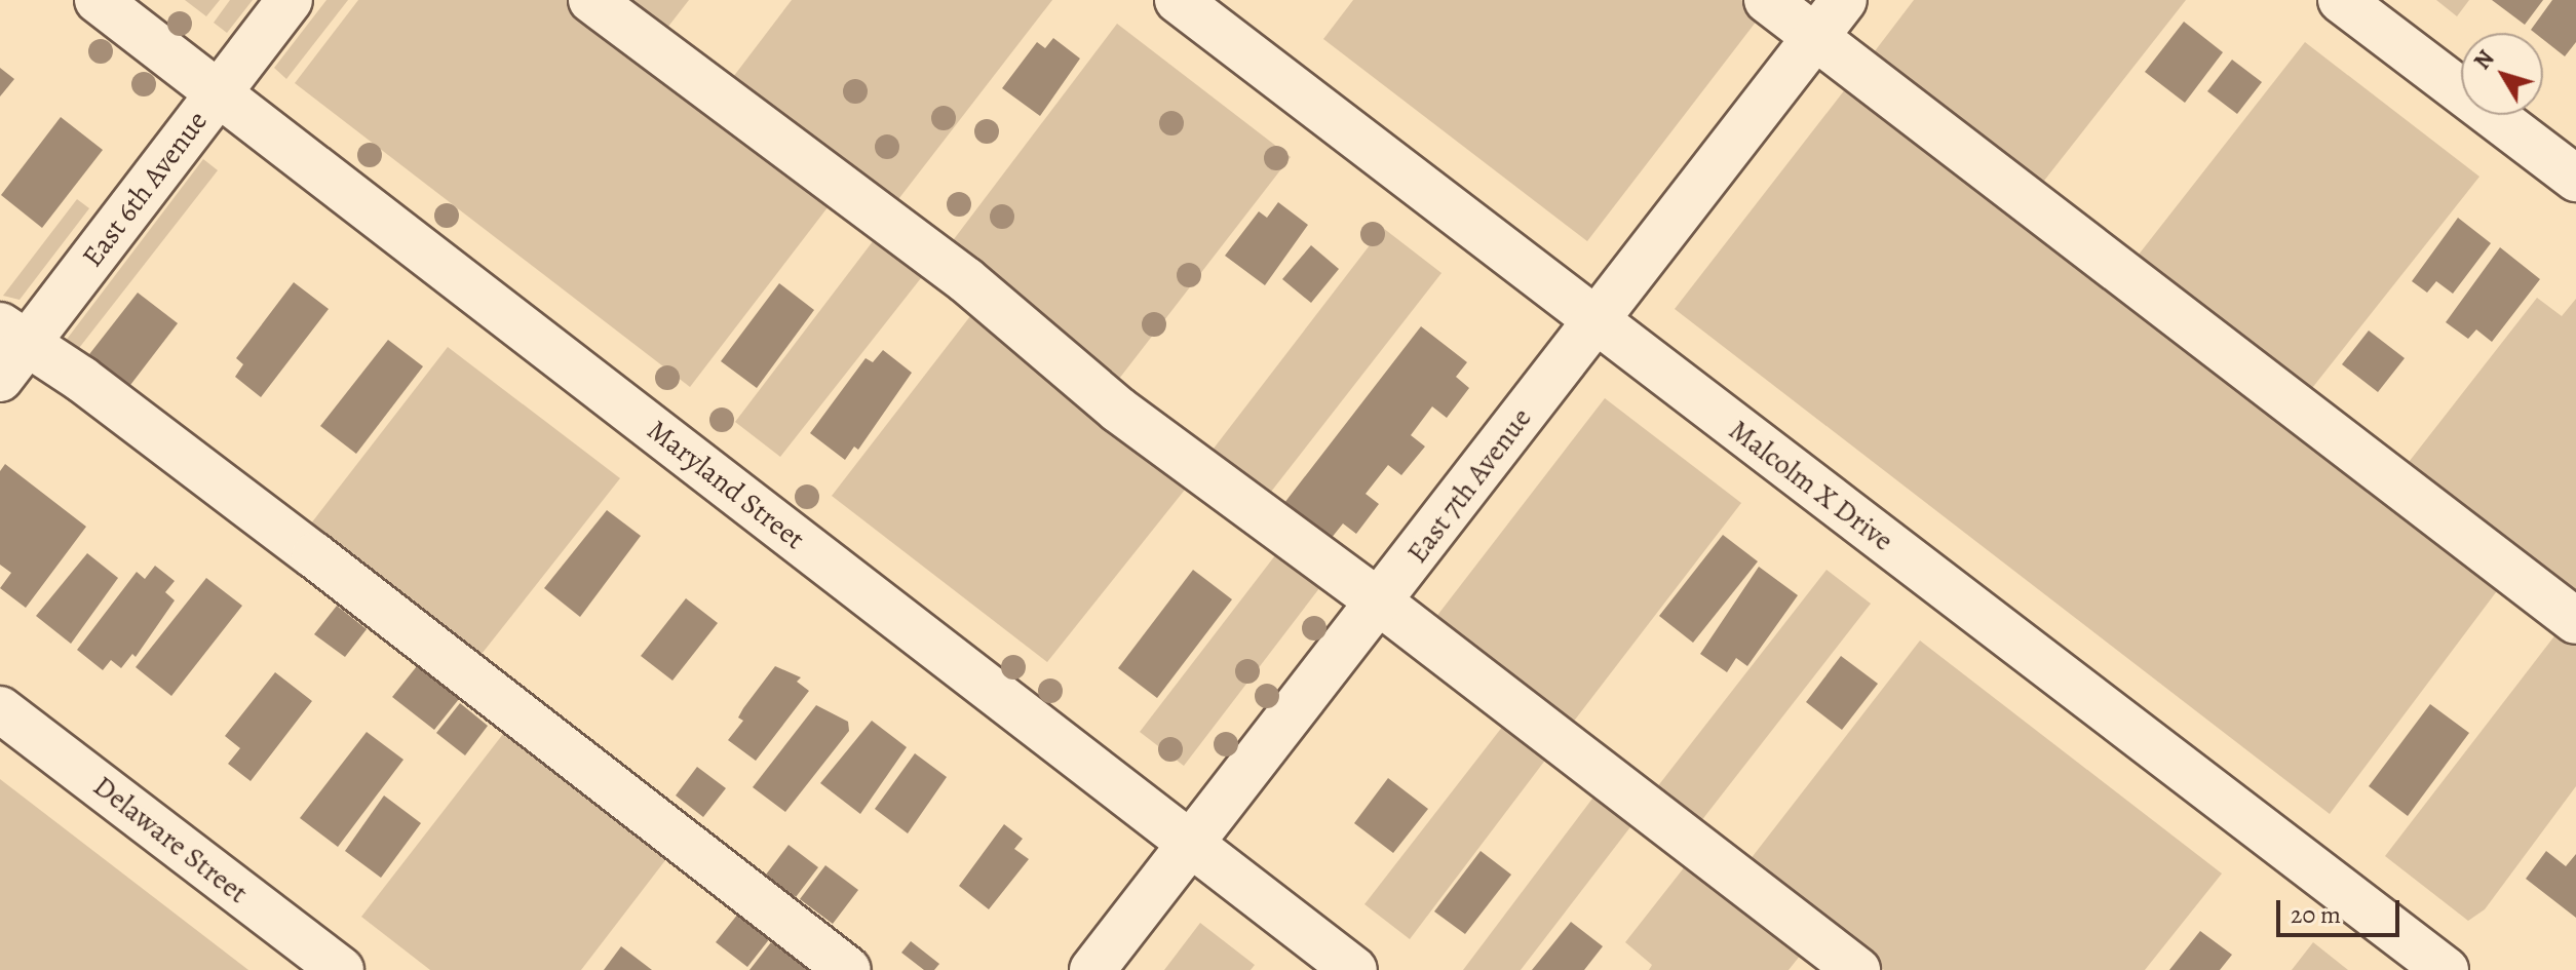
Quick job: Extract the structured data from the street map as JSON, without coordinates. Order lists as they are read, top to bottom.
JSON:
{
  "streets": {
    "street": [
      "East 6th Avenue",
      "Maryland Street",
      "East 7th Avenue",
      "Malcolm X Drive",
      "Delaware Street"
    ]
  },
  "crossings": [
    ["East 6th Avenue", "Maryland Street"],
    ["Maryland Street", "East 7th Avenue"],
    ["East 7th Avenue", "Malcolm X Drive"]
  ],
  "scale_bar": "20 m",
  "north": "top left"
}
